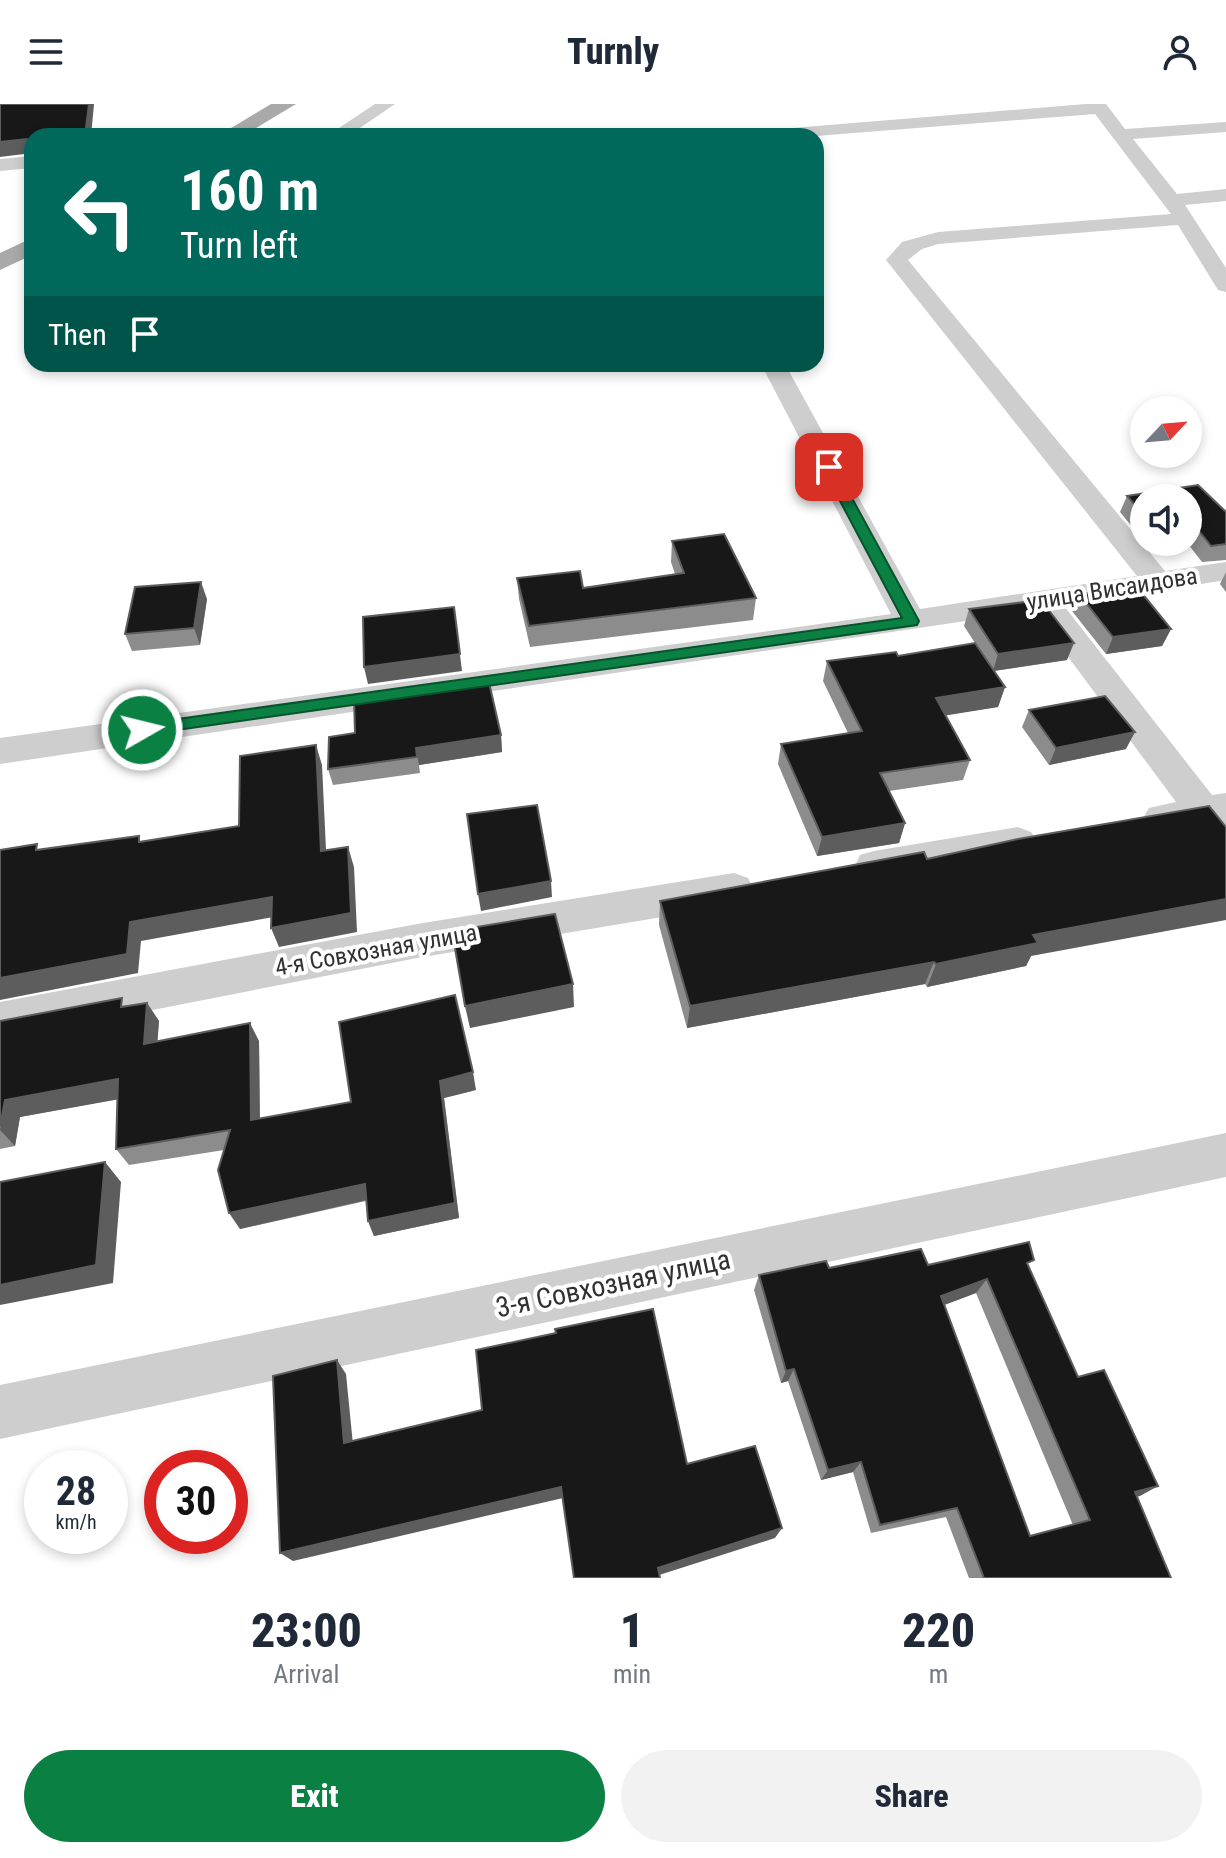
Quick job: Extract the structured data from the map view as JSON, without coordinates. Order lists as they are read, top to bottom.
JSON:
{
  "streets": {
    "street": ["улица Висаидова", "4-я Совхозная улица", "3-я Совхозная улица"]
  },
  "north": "top right",
  "page": {
    "header": "Turnly",
    "turn": ["160 m", "Turn left"],
    "then": "Then",
    "speed": "28 km/h",
    "limit": "30",
    "eta": [
      "23:00",
      "Arrival",
      "1",
      "min",
      "220",
      "m"
    ],
    "buttons": ["Exit", "Share"]
  }
}
